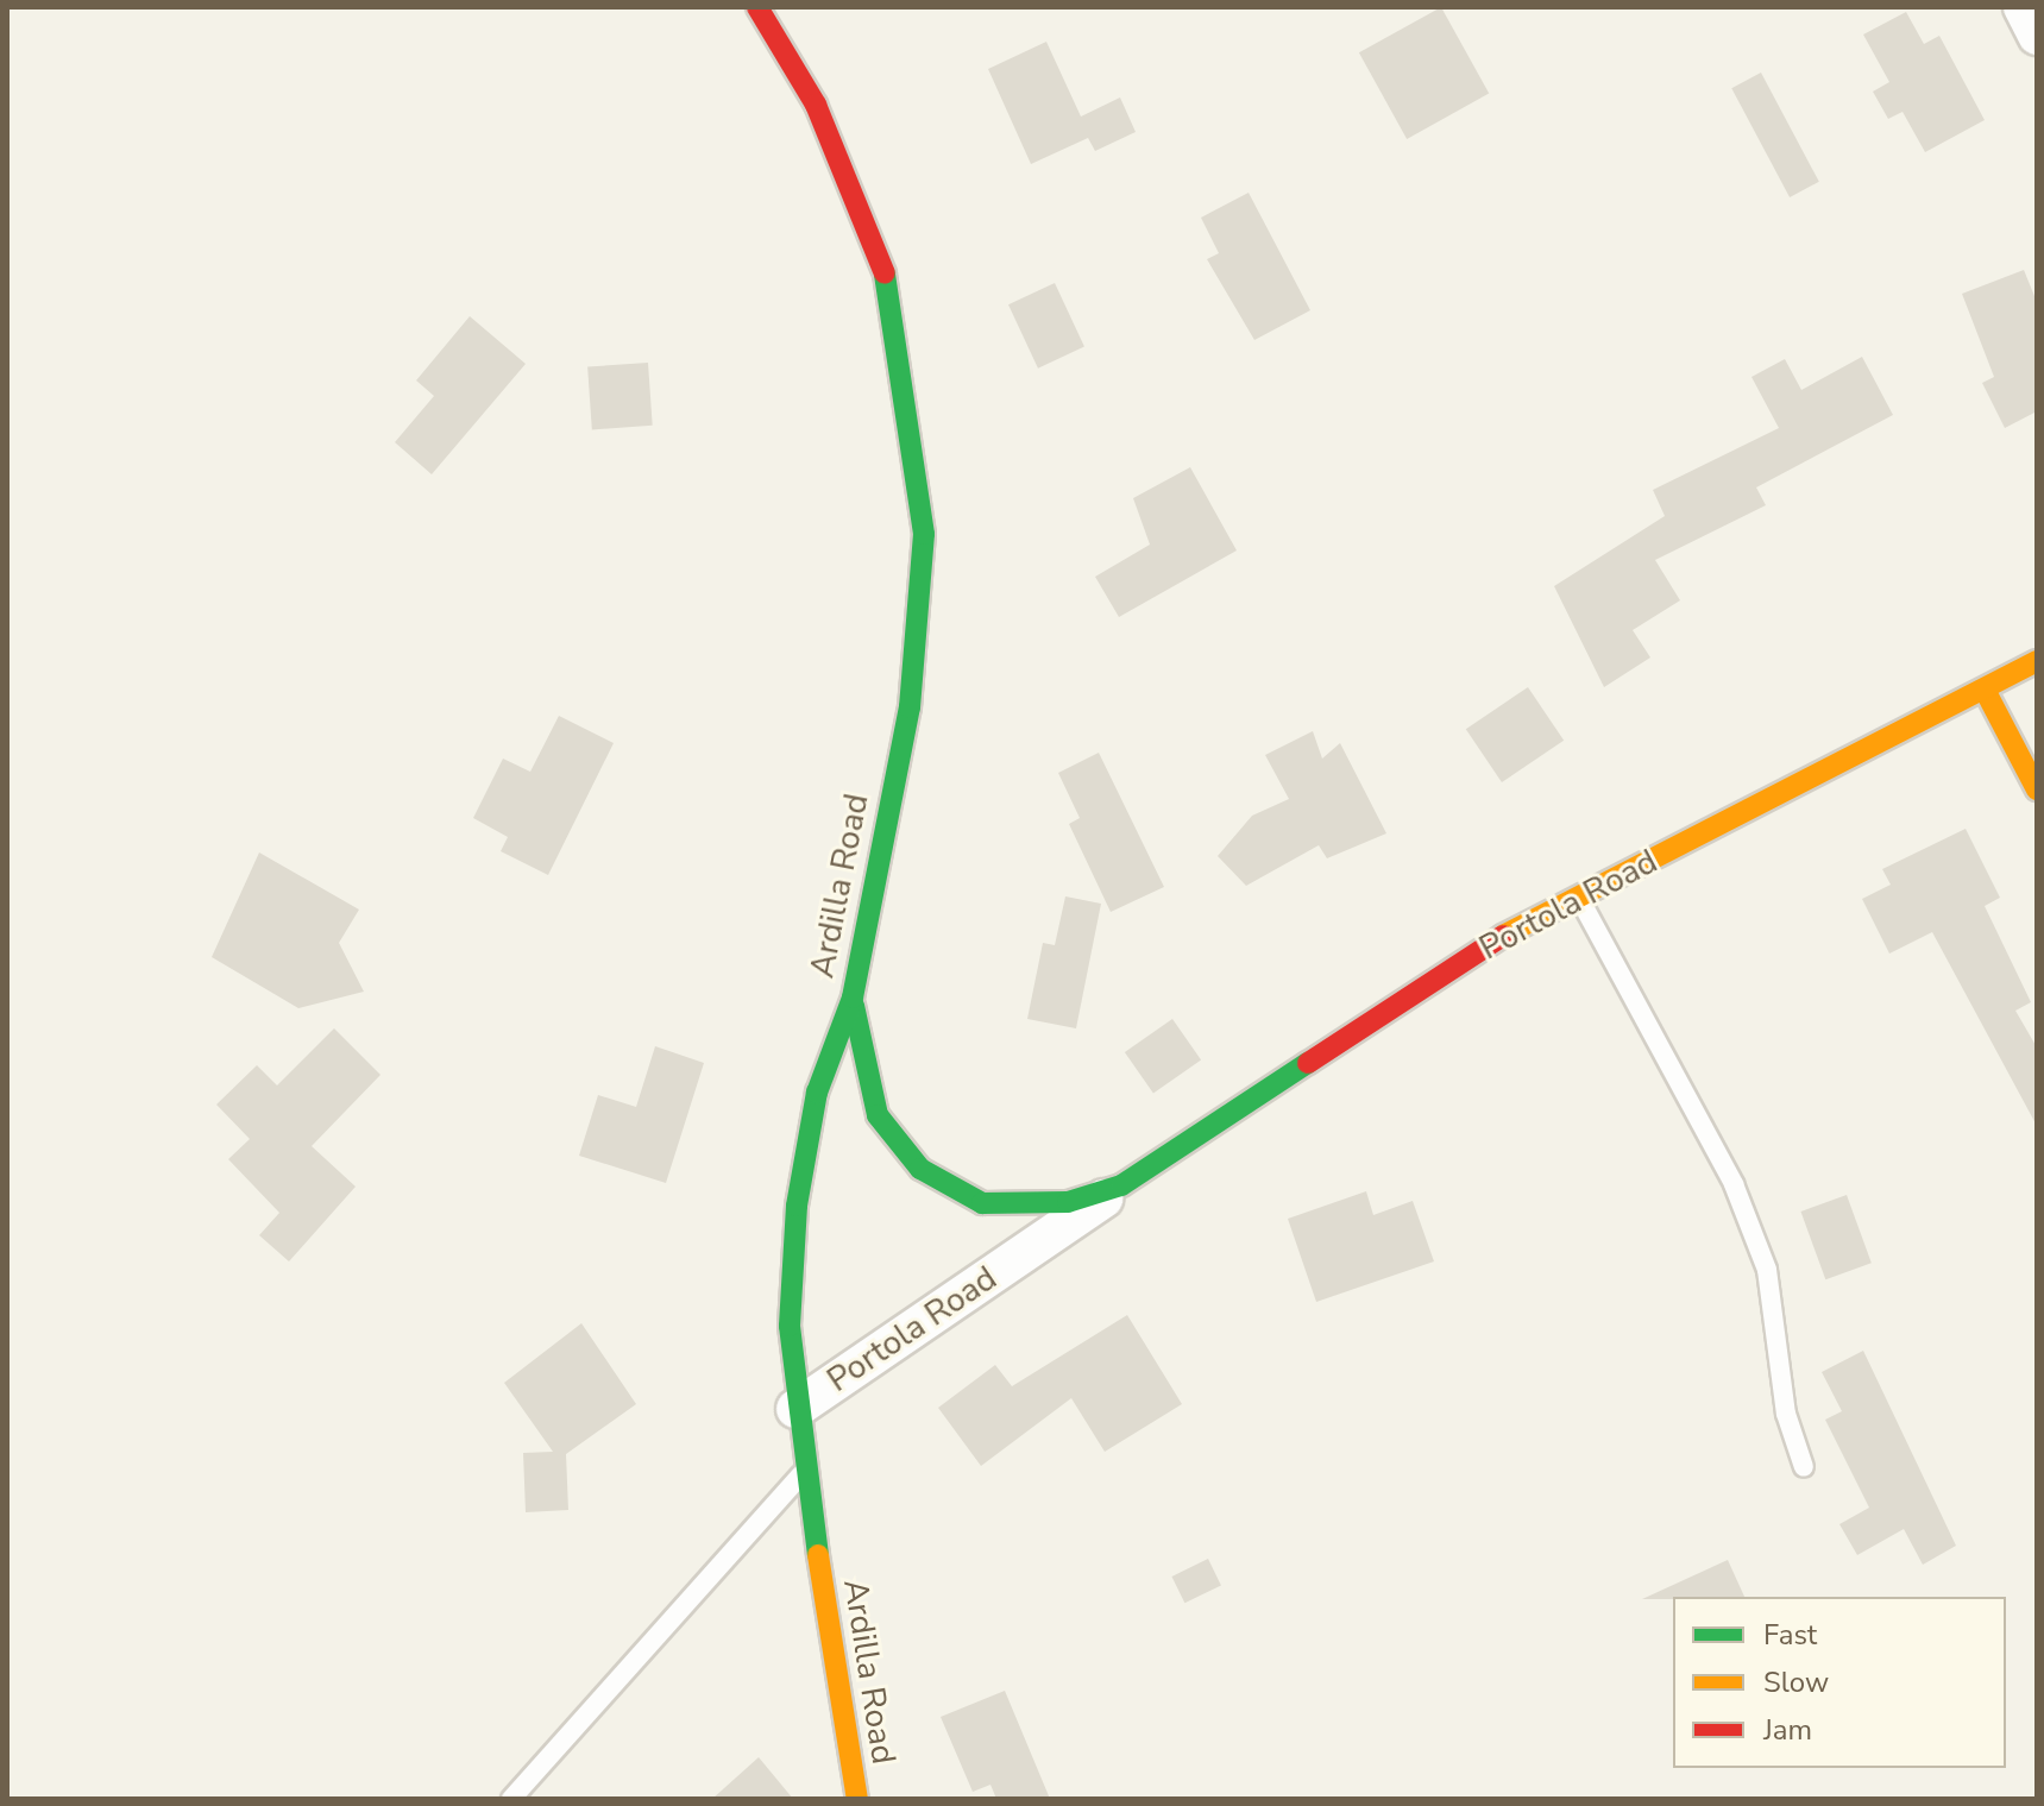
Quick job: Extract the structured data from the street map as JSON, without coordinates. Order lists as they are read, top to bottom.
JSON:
{
  "streets": {
    "street": ["Ardilla Road", "Portola Road"]
  },
  "crossings": [
    ["Ardilla Road", "Portola Road"]
  ],
  "legend": ["Fast", "Slow", "Jam"]
}
